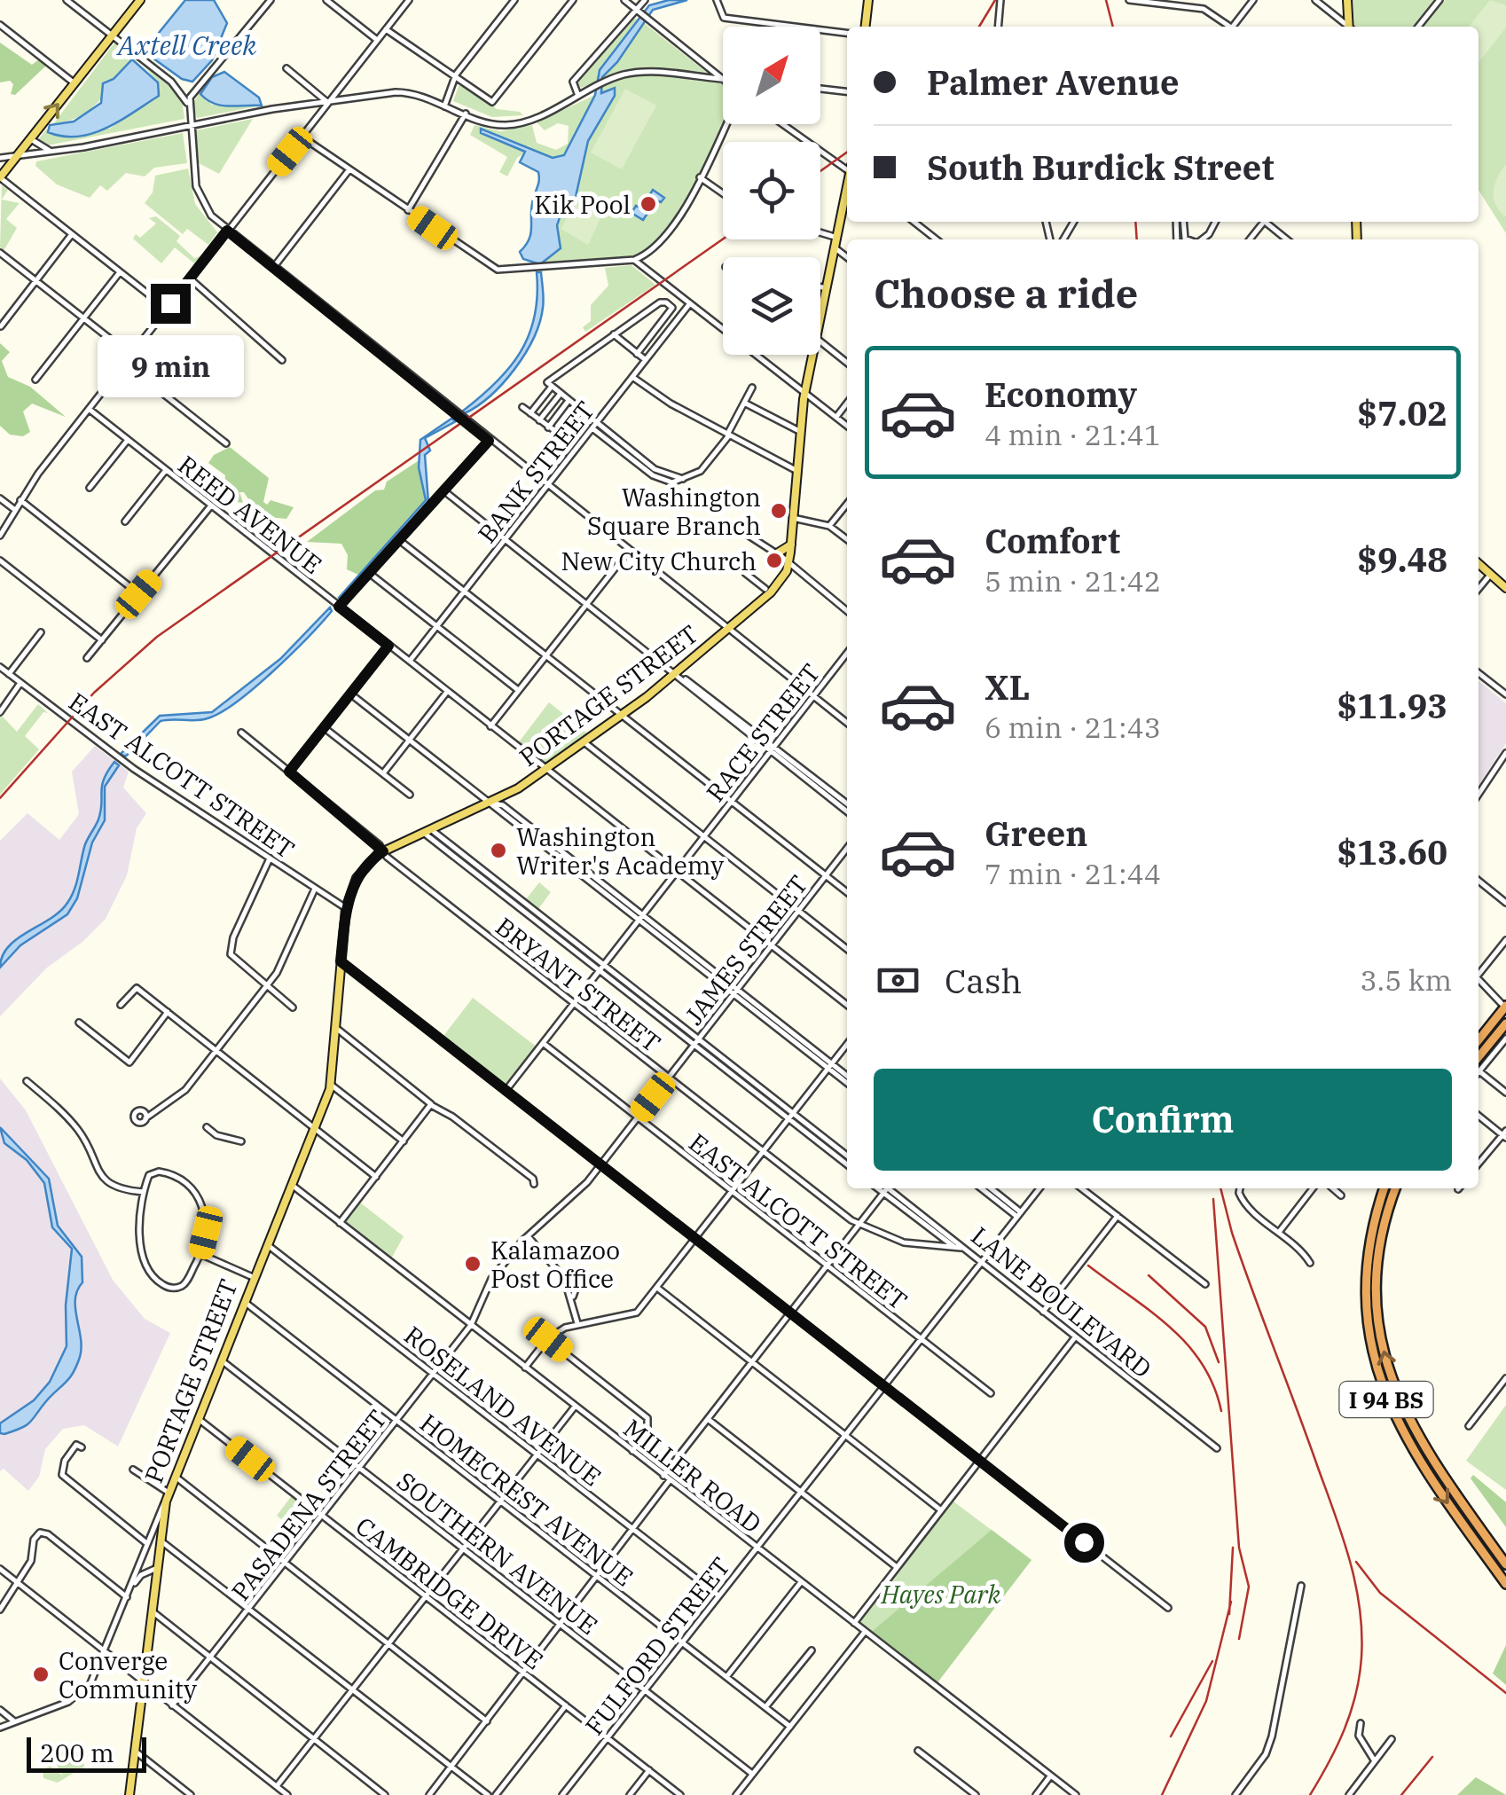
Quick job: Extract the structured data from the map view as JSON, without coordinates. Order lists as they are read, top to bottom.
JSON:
{
  "streets": {
    "highway": ["I 94 BS"],
    "main road": ["PORTAGE STREET"],
    "street": [
      "BANK STREET",
      "REED AVENUE",
      "RACE STREET",
      "EAST ALCOTT STREET",
      "JAMES STREET",
      "BRYANT STREET",
      "LANE BOULEVARD",
      "ROSELAND AVENUE",
      "MILLER ROAD",
      "HOMECREST AVENUE",
      "PASADENA STREET",
      "SOUTHERN AVENUE",
      "CAMBRIDGE DRIVE",
      "FULFORD STREET"
    ]
  },
  "crossings": [
    ["BANK STREET", "REED AVENUE"],
    ["REED AVENUE", "PORTAGE STREET"],
    ["REED AVENUE", "RACE STREET"],
    ["REED AVENUE", "JAMES STREET"],
    ["PORTAGE STREET", "EAST ALCOTT STREET"],
    ["PORTAGE STREET", "BRYANT STREET"],
    ["PORTAGE STREET", "ROSELAND AVENUE"],
    ["PORTAGE STREET", "MILLER ROAD"],
    ["PORTAGE STREET", "HOMECREST AVENUE"],
    ["PORTAGE STREET", "SOUTHERN AVENUE"],
    ["PORTAGE STREET", "CAMBRIDGE DRIVE"],
    ["RACE STREET", "EAST ALCOTT STREET"],
    ["RACE STREET", "BRYANT STREET"],
    ["EAST ALCOTT STREET", "JAMES STREET"],
    ["EAST ALCOTT STREET", "FULFORD STREET"],
    ["JAMES STREET", "BRYANT STREET"],
    ["JAMES STREET", "MILLER ROAD"],
    ["JAMES STREET", "PASADENA STREET"],
    ["BRYANT STREET", "LANE BOULEVARD"],
    ["LANE BOULEVARD", "FULFORD STREET"],
    ["ROSELAND AVENUE", "PASADENA STREET"],
    ["ROSELAND AVENUE", "FULFORD STREET"],
    ["MILLER ROAD", "PASADENA STREET"],
    ["MILLER ROAD", "FULFORD STREET"],
    ["HOMECREST AVENUE", "PASADENA STREET"],
    ["HOMECREST AVENUE", "FULFORD STREET"],
    ["PASADENA STREET", "SOUTHERN AVENUE"],
    ["PASADENA STREET", "CAMBRIDGE DRIVE"],
    ["SOUTHERN AVENUE", "FULFORD STREET"],
    ["CAMBRIDGE DRIVE", "FULFORD STREET"]
  ],
  "water": ["Axtell Creek"],
  "parks": ["Hayes Park"],
  "places": [
    "Kik Pool",
    "Washington Square Branch",
    "New City Church",
    "Washington Writer's Academy",
    "Kalamazoo Post Office",
    "Converge Community"
  ],
  "scale_bar": "200 m",
  "north": "top right",
  "page": {
    "banner": ["Palmer Avenue", "South Burdick Street"],
    "heading": "Choose a ride",
    "bubble": "9 min",
    "list": [
      {
        "name": "Economy",
        "note": "4 min · 21:41",
        "value": "$7.02"
      },
      {
        "name": "Comfort",
        "note": "5 min · 21:42",
        "value": "$9.48"
      },
      {
        "name": "XL",
        "note": "6 min · 21:43",
        "value": "$11.93"
      },
      {
        "name": "Green",
        "note": "7 min · 21:44",
        "value": "$13.60"
      }
    ],
    "pay": ["Cash", "3.5 km"],
    "buttons": "Confirm",
    "scale": "200 m"
  }
}
